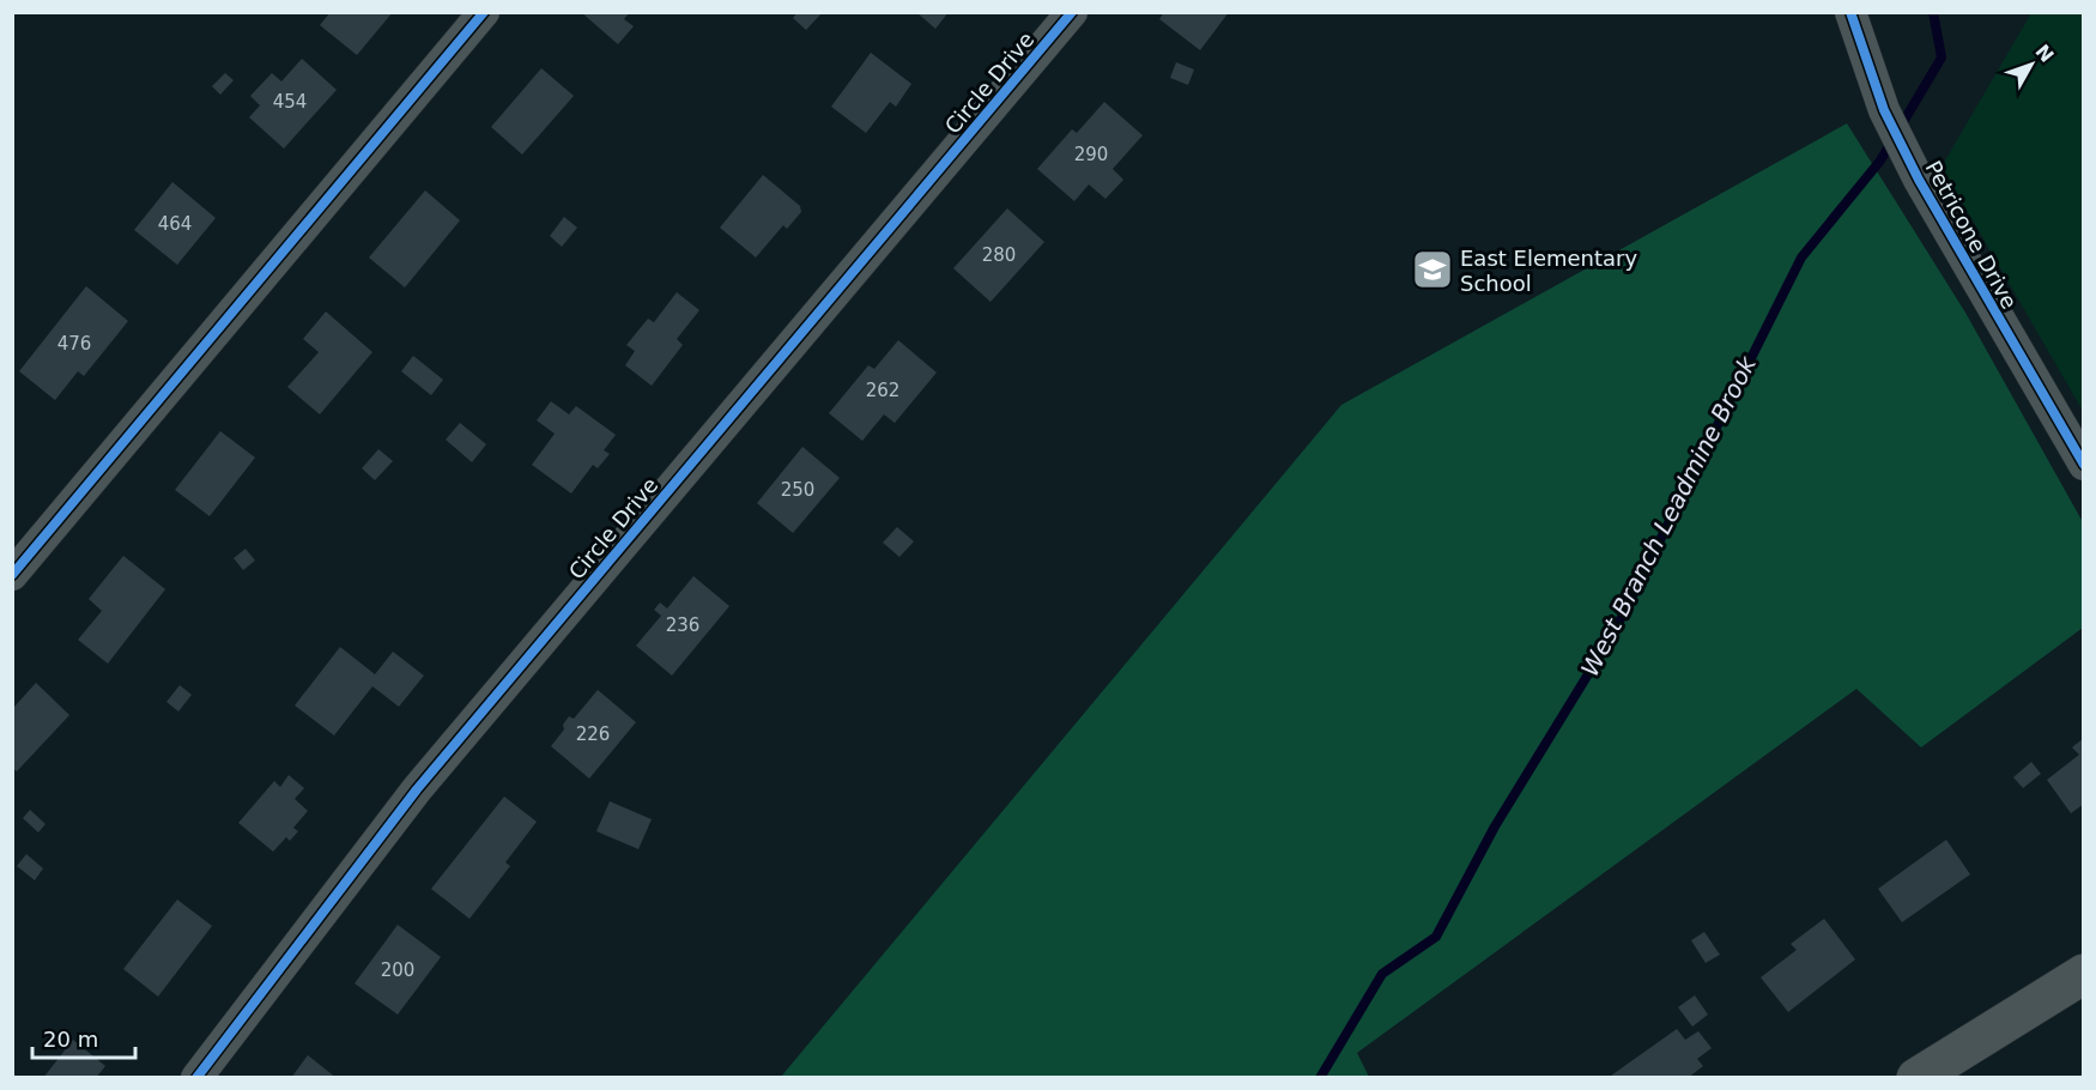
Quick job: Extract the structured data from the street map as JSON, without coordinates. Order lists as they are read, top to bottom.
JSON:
{
  "streets": {
    "street": ["Circle Drive", "Petricone Drive"]
  },
  "water": ["West Branch Leadmine Brook"],
  "places": {
    "school or university": ["East Elementary School"]
  },
  "house_numbers": [
    "454",
    "290",
    "464",
    "280",
    "476",
    "262",
    "250",
    "236",
    "226",
    "200"
  ],
  "scale_bar": "20 m",
  "north": "top right"
}
